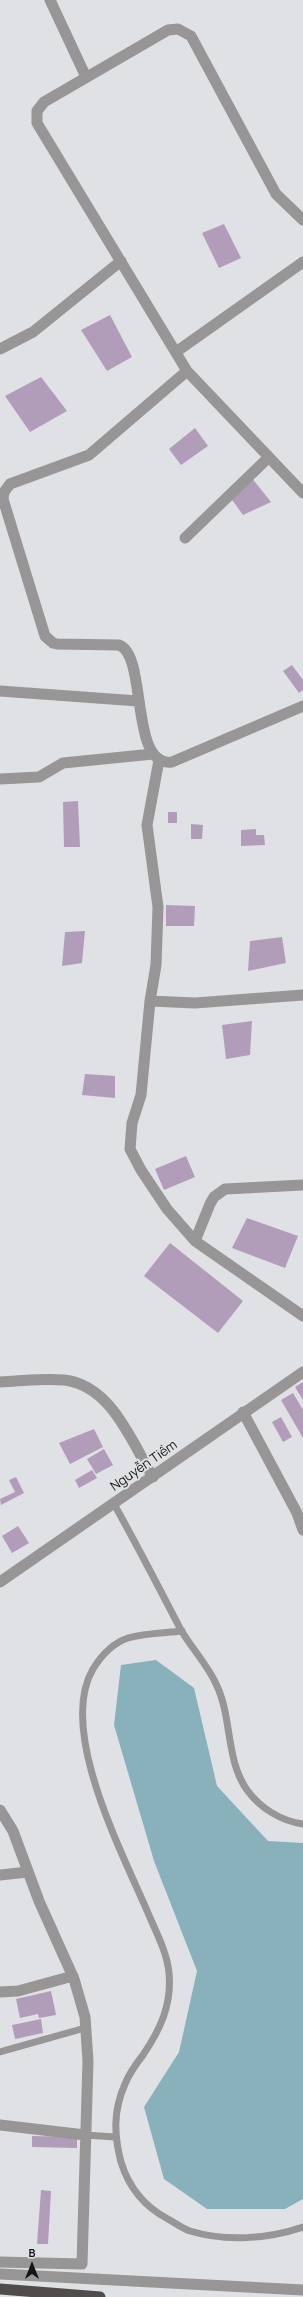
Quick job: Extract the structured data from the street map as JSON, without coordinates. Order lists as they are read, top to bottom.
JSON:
{
  "streets": {
    "street": ["Nguyễn Tiềm"]
  },
  "north": "top"
}
